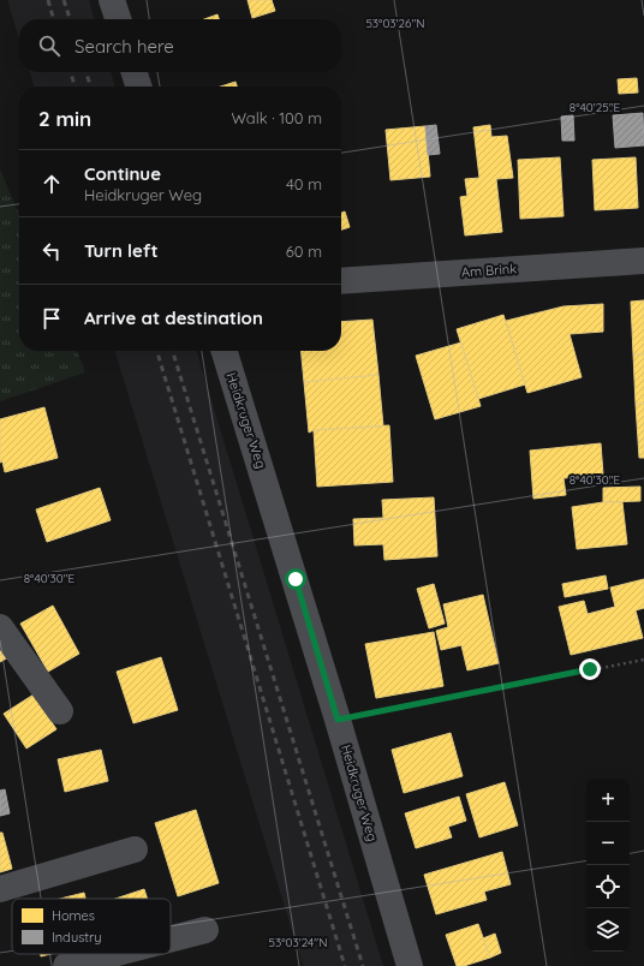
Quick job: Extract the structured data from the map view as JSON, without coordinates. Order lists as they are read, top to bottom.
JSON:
{
  "streets": {
    "street": ["Am Brink", "Heidkruger Weg"]
  },
  "legend": ["Homes", "Industry"],
  "page": {
    "search": "Search here",
    "heading": ["2 min", "Walk · 100 m"],
    "list": [
      ["Continue", "Heidkruger Weg", "40 m"],
      ["Turn left", "60 m"],
      "Arrive at destination"
    ],
    "map_buttons": ["+", "−"]
  },
  "coordinates": [
    "53°03'26\"N",
    "8°40'25\"E",
    "8°40'30\"E",
    "53°03'24\"N"
  ]
}
